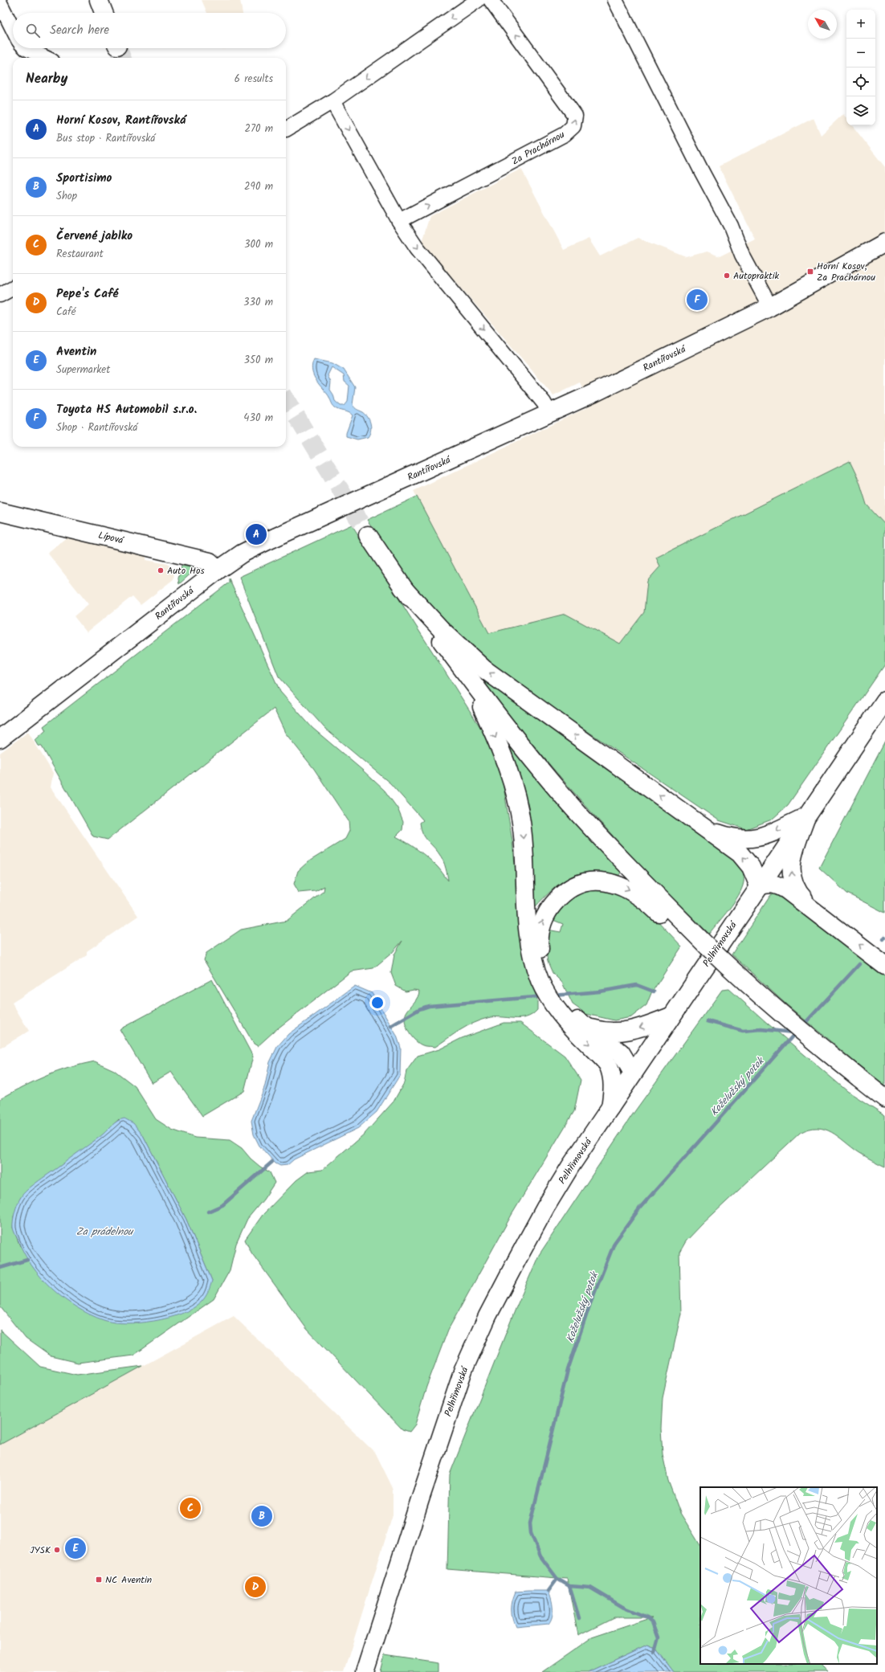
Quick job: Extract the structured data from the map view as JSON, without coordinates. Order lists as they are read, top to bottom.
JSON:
{
  "streets": {
    "main road": ["Rantířovská", "Lípová", "Pelhřimovská"],
    "street": ["Za Prachárnou"]
  },
  "crossings": [
    ["Rantířovská", "Lípová"]
  ],
  "water": ["Koželužský potok", "Za prádelnou"],
  "places": {
    "transit": ["Horní Kosov, Za Prachárnou", "NC Aventin"],
    "other": ["Autopraktik", "Auto Hos", "JYSK"]
  },
  "north": "top left",
  "page": {
    "map_buttons": ["+", "−"],
    "search": "Search here",
    "heading": ["Nearby", "6 results"],
    "list": [
      {
        "mark": "A",
        "name": "Horní Kosov, Rantířovská",
        "note": "Bus stop · Rantířovská",
        "value": "270 m"
      },
      {
        "mark": "B",
        "name": "Sportisimo",
        "note": "Shop",
        "value": "290 m"
      },
      {
        "mark": "C",
        "name": "Červené jablko",
        "note": "Restaurant",
        "value": "300 m"
      },
      {
        "mark": "D",
        "name": "Pepe's Café",
        "note": "Café",
        "value": "330 m"
      },
      {
        "mark": "E",
        "name": "Aventin",
        "note": "Supermarket",
        "value": "350 m"
      },
      {
        "mark": "F",
        "name": "Toyota HS Automobil s.r.o.",
        "note": "Shop · Rantířovská",
        "value": "430 m"
      }
    ],
    "pins": [
      "F",
      "A",
      "C",
      "B",
      "E",
      "D"
    ]
  }
}
